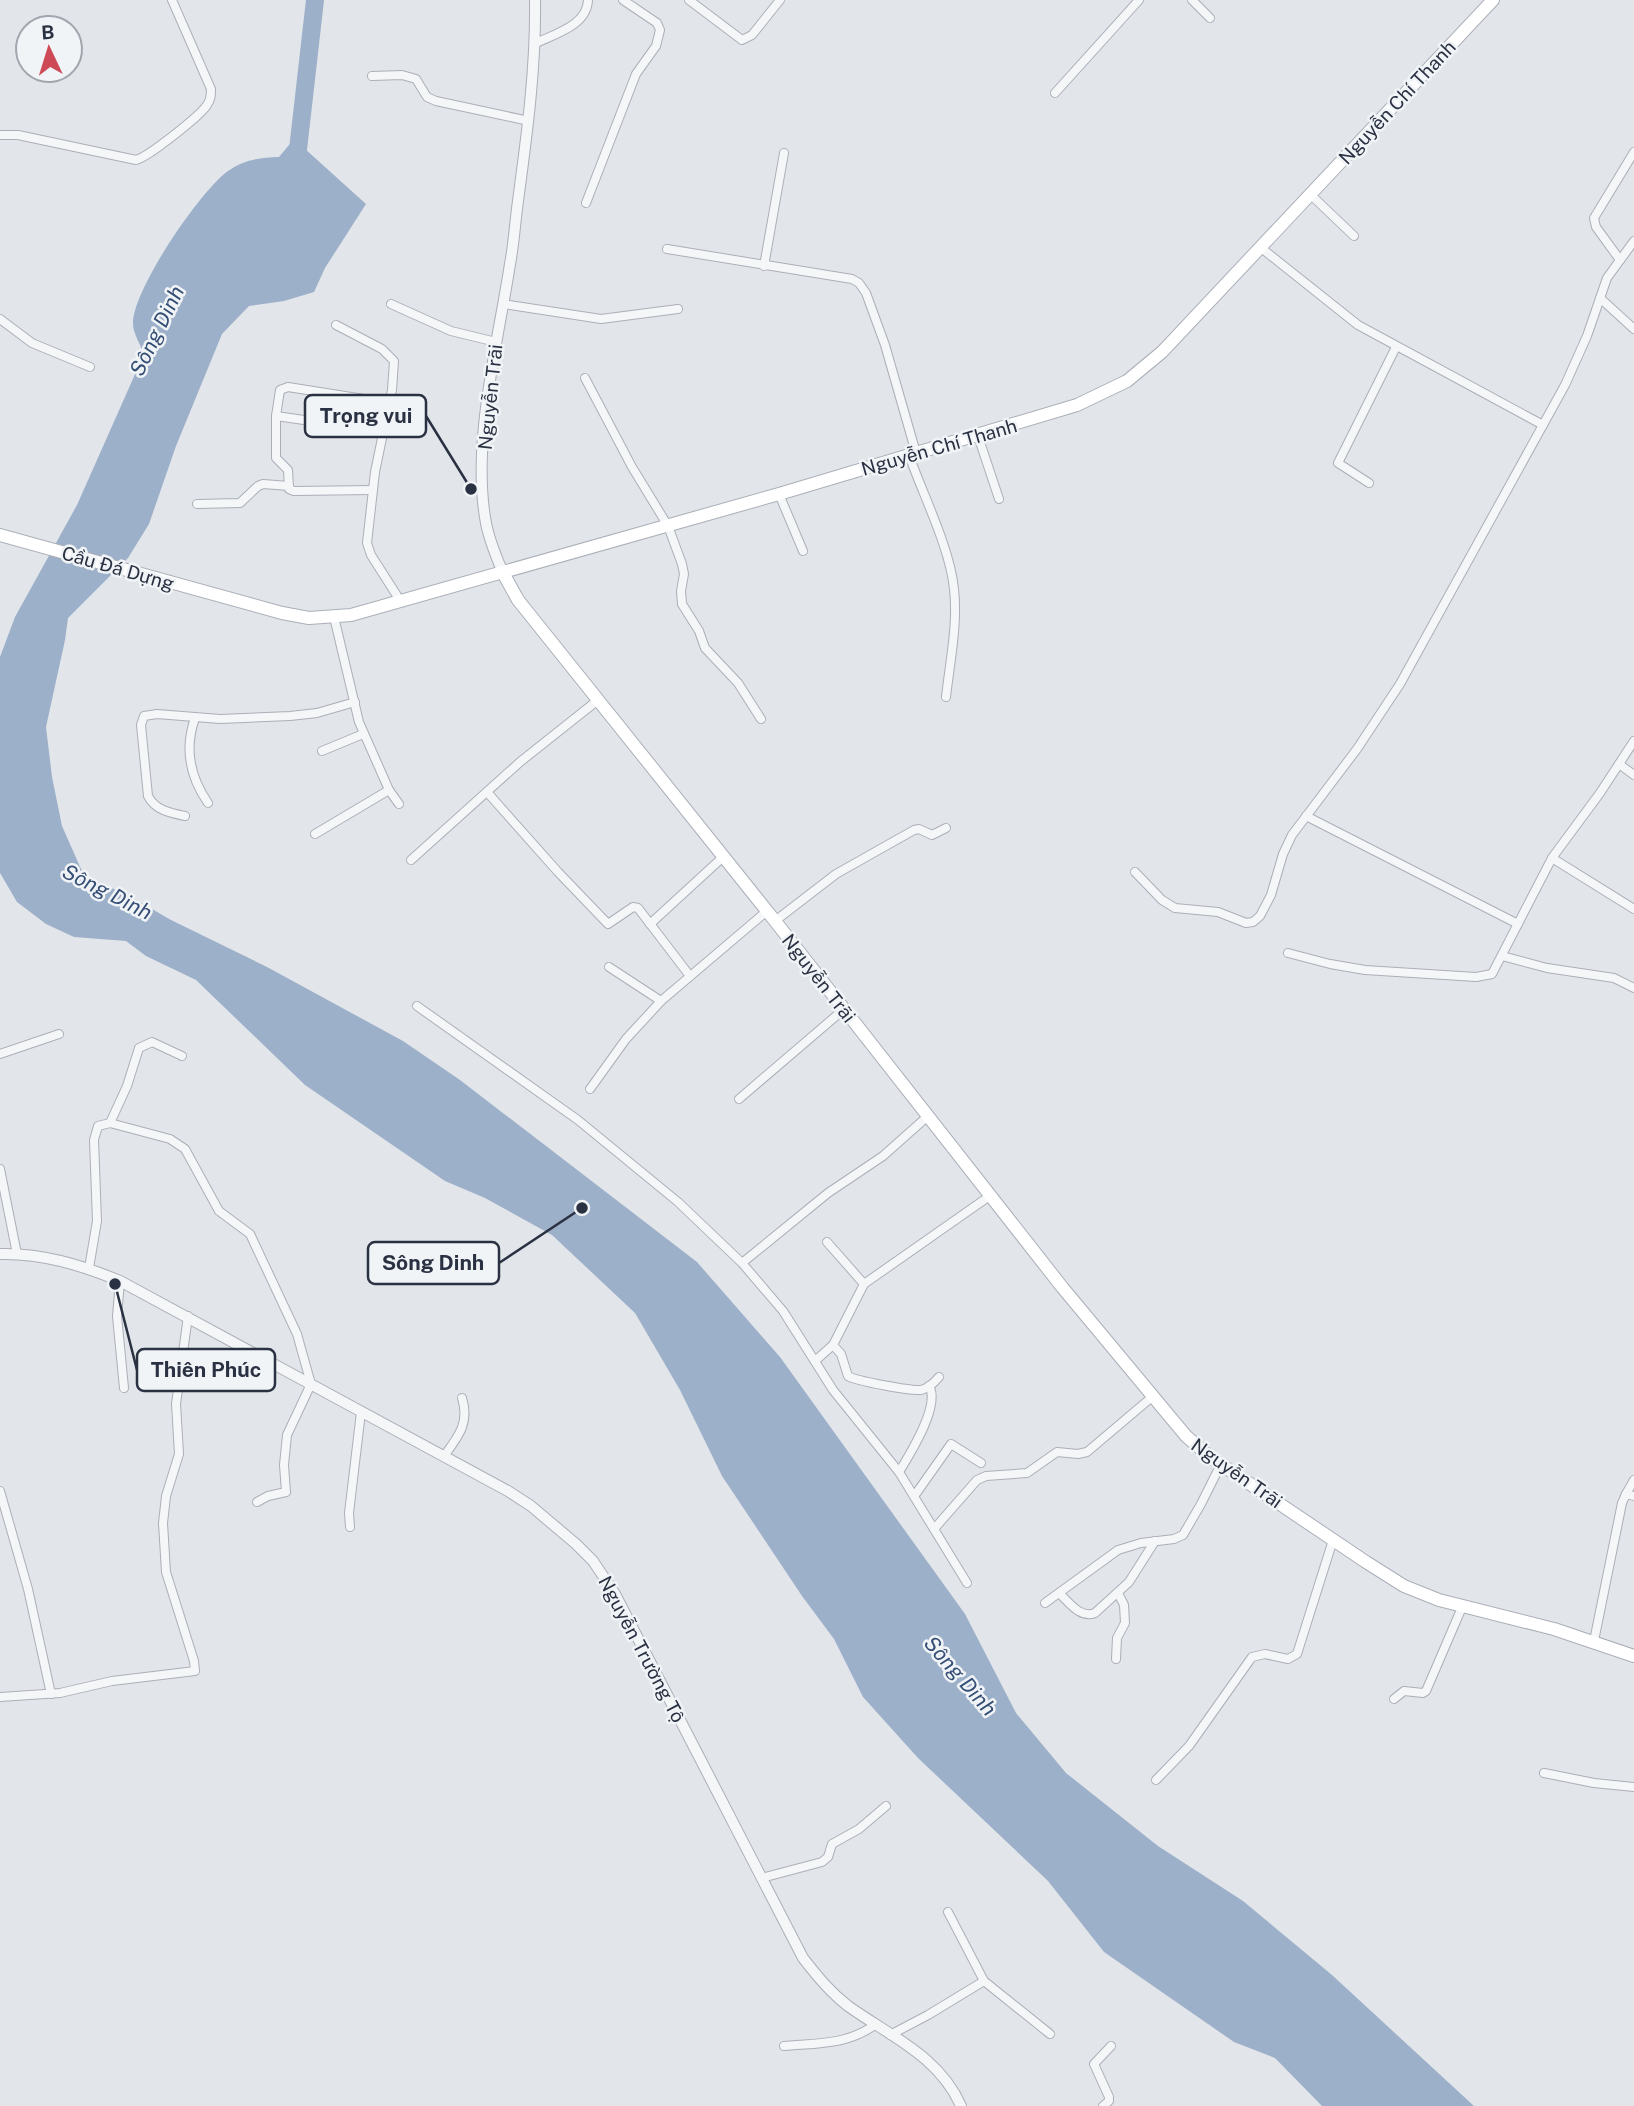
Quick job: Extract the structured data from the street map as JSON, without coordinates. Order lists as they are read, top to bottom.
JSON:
{
  "streets": {
    "main road": ["Nguyễn Chí Thanh", "Nguyễn Trãi", "Cầu Đá Dựng"],
    "street": ["Nguyễn Trường Tộ"]
  },
  "crossings": [
    ["Nguyễn Chí Thanh", "Nguyễn Trãi"],
    ["Nguyễn Chí Thanh", "Cầu Đá Dựng"]
  ],
  "water": ["Sông Dinh"],
  "places": ["Trọng vui", "Sông Dinh", "Thiên Phúc"],
  "north": "top"
}
